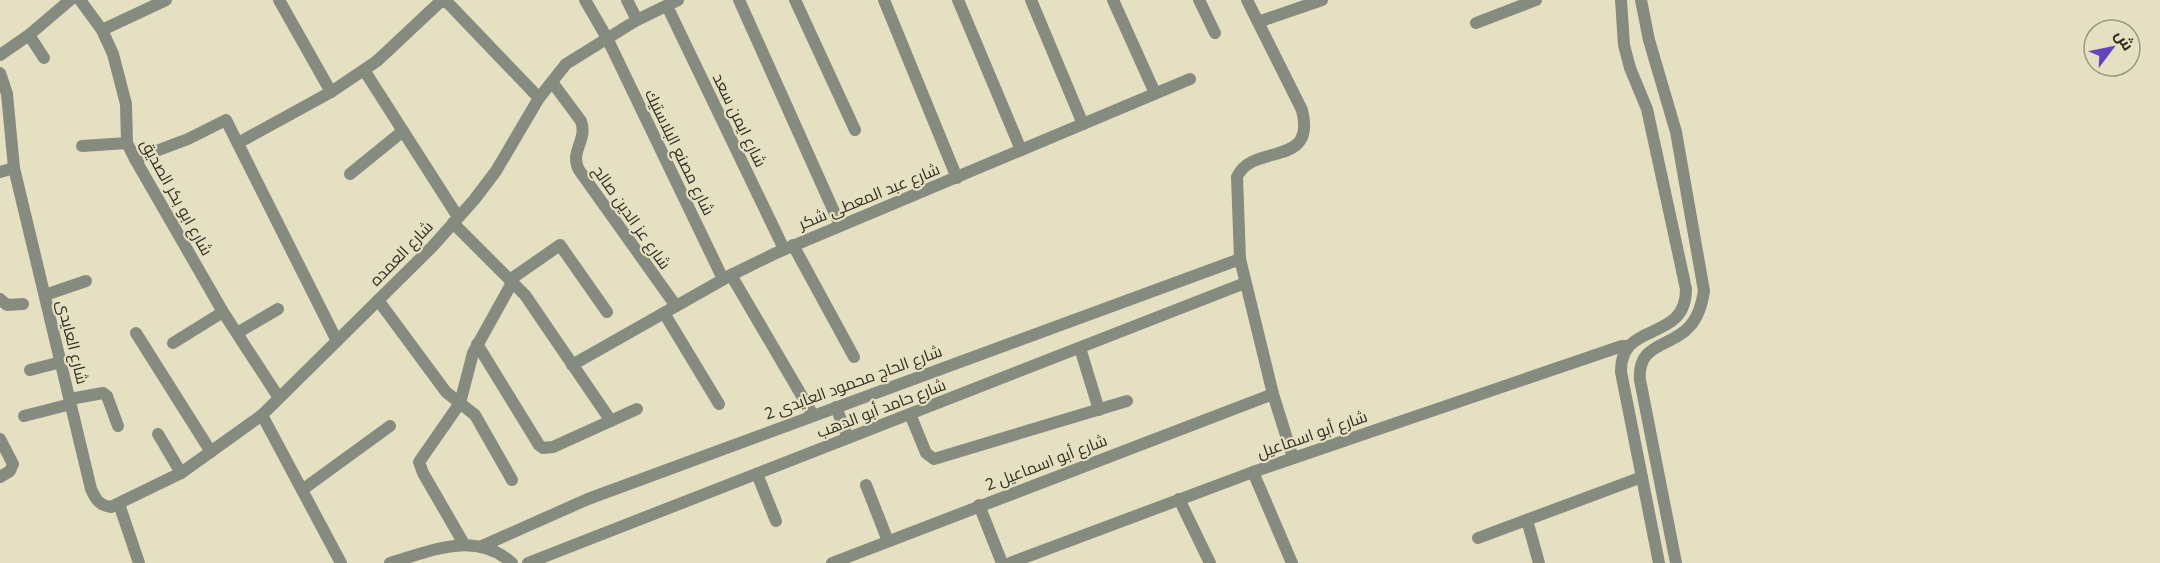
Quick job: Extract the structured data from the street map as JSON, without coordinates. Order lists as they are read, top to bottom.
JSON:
{
  "streets": {
    "street": [
      "شارع ايمن سعد",
      "شارع مصنع البلاستيك",
      "شارع عبد المعطى شكر",
      "شارع ابو بكر الصديق",
      "شارع عز الدين صالح",
      "شارع العمده",
      "شارع العايدى",
      "شارع الحاج محمود العايدى 2",
      "شارع حامد أبو الدهب",
      "شارع أبو اسماعيل",
      "شارع أبو اسماعيل 2"
    ]
  },
  "crossings": [
    ["شارع ايمن سعد", "شارع عبد المعطى شكر"],
    ["شارع ايمن سعد", "شارع العمده"],
    ["شارع مصنع البلاستيك", "شارع عبد المعطى شكر"],
    ["شارع مصنع البلاستيك", "شارع العمده"],
    ["شارع مصنع البلاستيك", "شارع الحاج محمود العايدى 2"],
    ["شارع عبد المعطى شكر", "شارع عز الدين صالح"],
    ["شارع ابو بكر الصديق", "شارع العمده"],
    ["شارع عز الدين صالح", "شارع العمده"],
    ["شارع العمده", "شارع العايدى"]
  ],
  "north": "top right"
}
